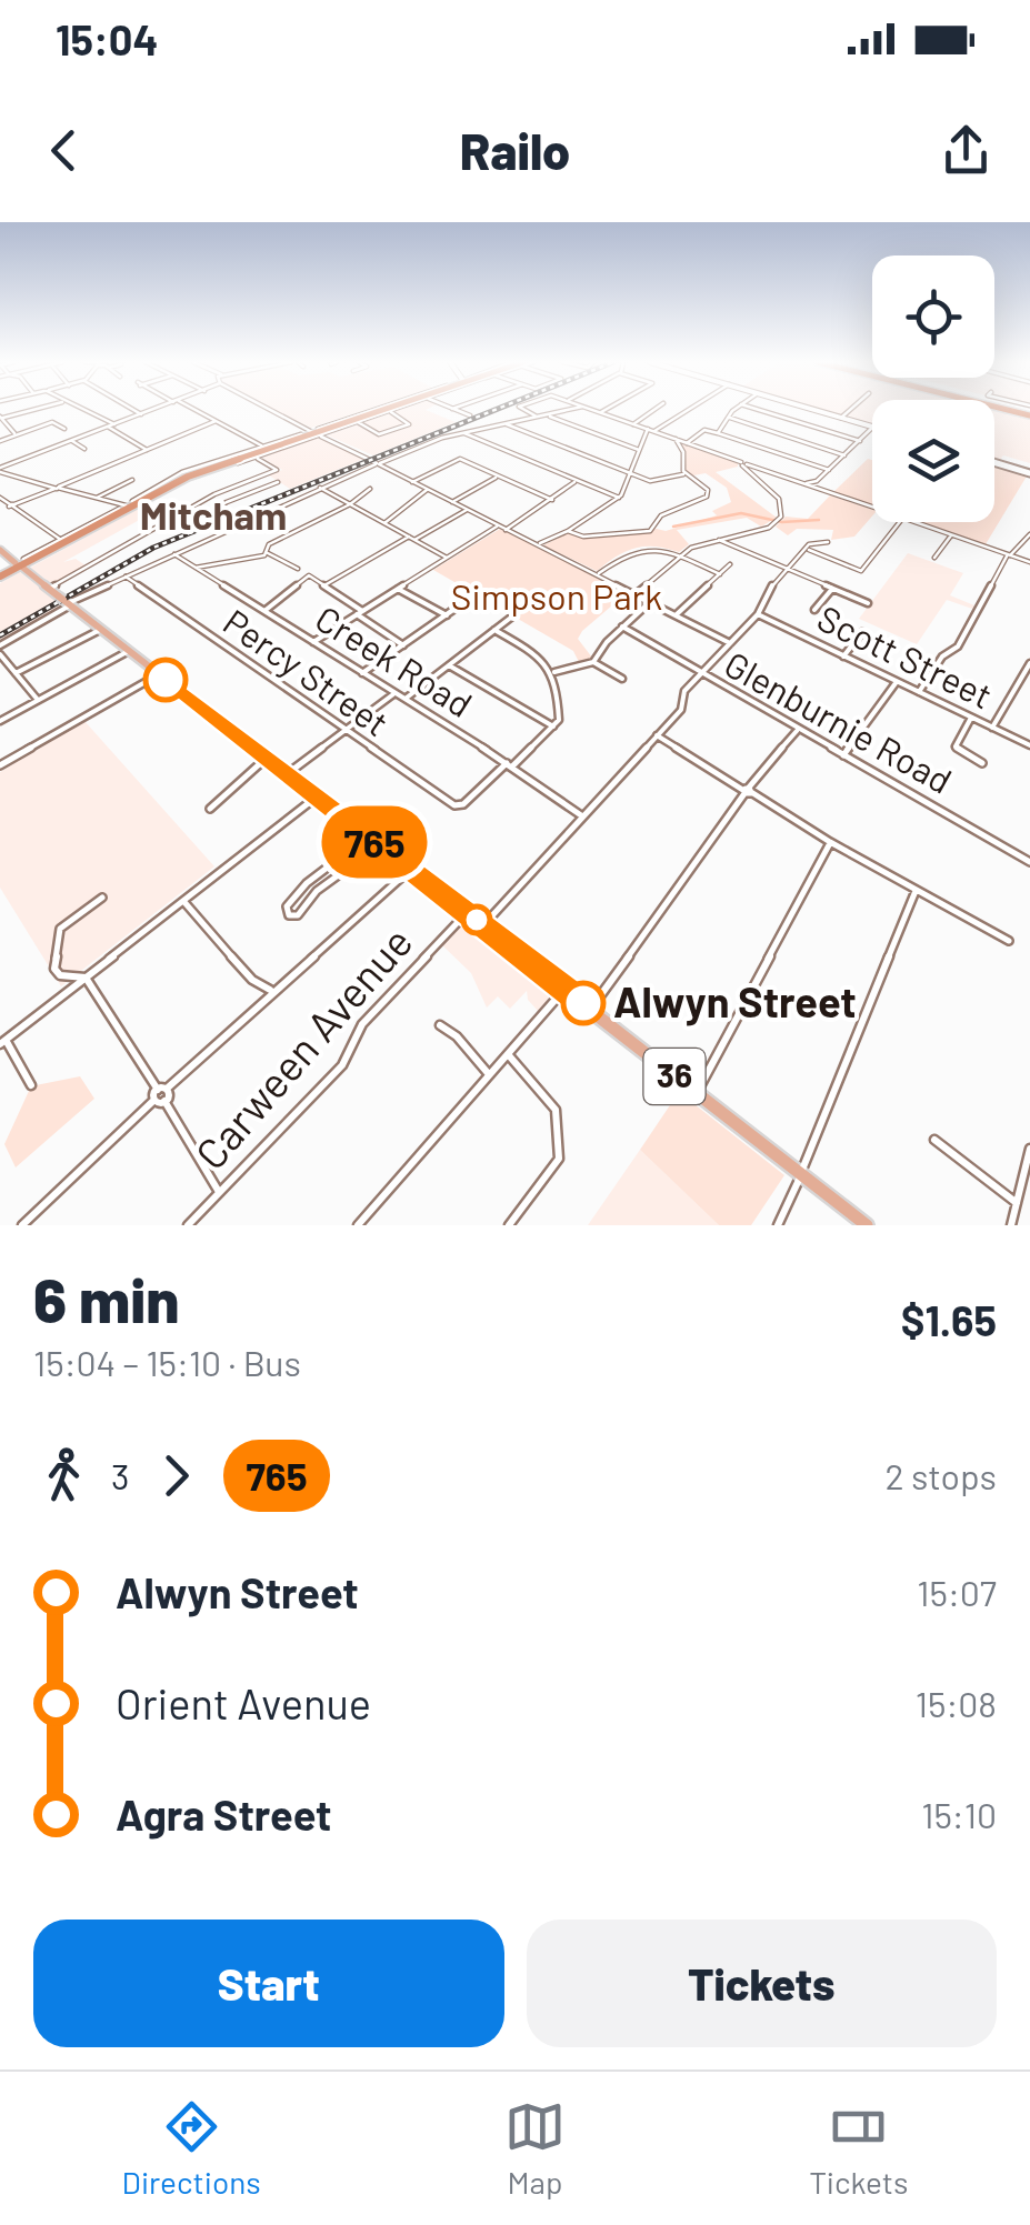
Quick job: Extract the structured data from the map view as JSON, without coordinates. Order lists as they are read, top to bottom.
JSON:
{
  "streets": {
    "main road": ["36"],
    "street": [
      "Scott Street",
      "Creek Road",
      "Percy Street",
      "Glenburnie Road",
      "Carween Avenue"
    ]
  },
  "crossings": [
    ["Creek Road", "Percy Street"],
    ["Carween Avenue", "36"]
  ],
  "districts": ["Mitcham"],
  "parks": ["Simpson Park"],
  "places": ["Alwyn Street"],
  "lines": ["bus line 765"],
  "page": {
    "status": "15:04",
    "header": "Railo",
    "on_map": "765",
    "heading": ["6 min", "15:04 – 15:10 · Bus", "$1.65"],
    "legs": ["3", "765", "2 stops"],
    "list": [
      {
        "name": "Alwyn Street",
        "value": "15:07"
      },
      {
        "name": "Orient Avenue",
        "value": "15:08"
      },
      {
        "name": "Agra Street",
        "value": "15:10"
      }
    ],
    "buttons": ["Start", "Tickets"],
    "tabs": ["Directions", "Map", "Tickets"]
  }
}
